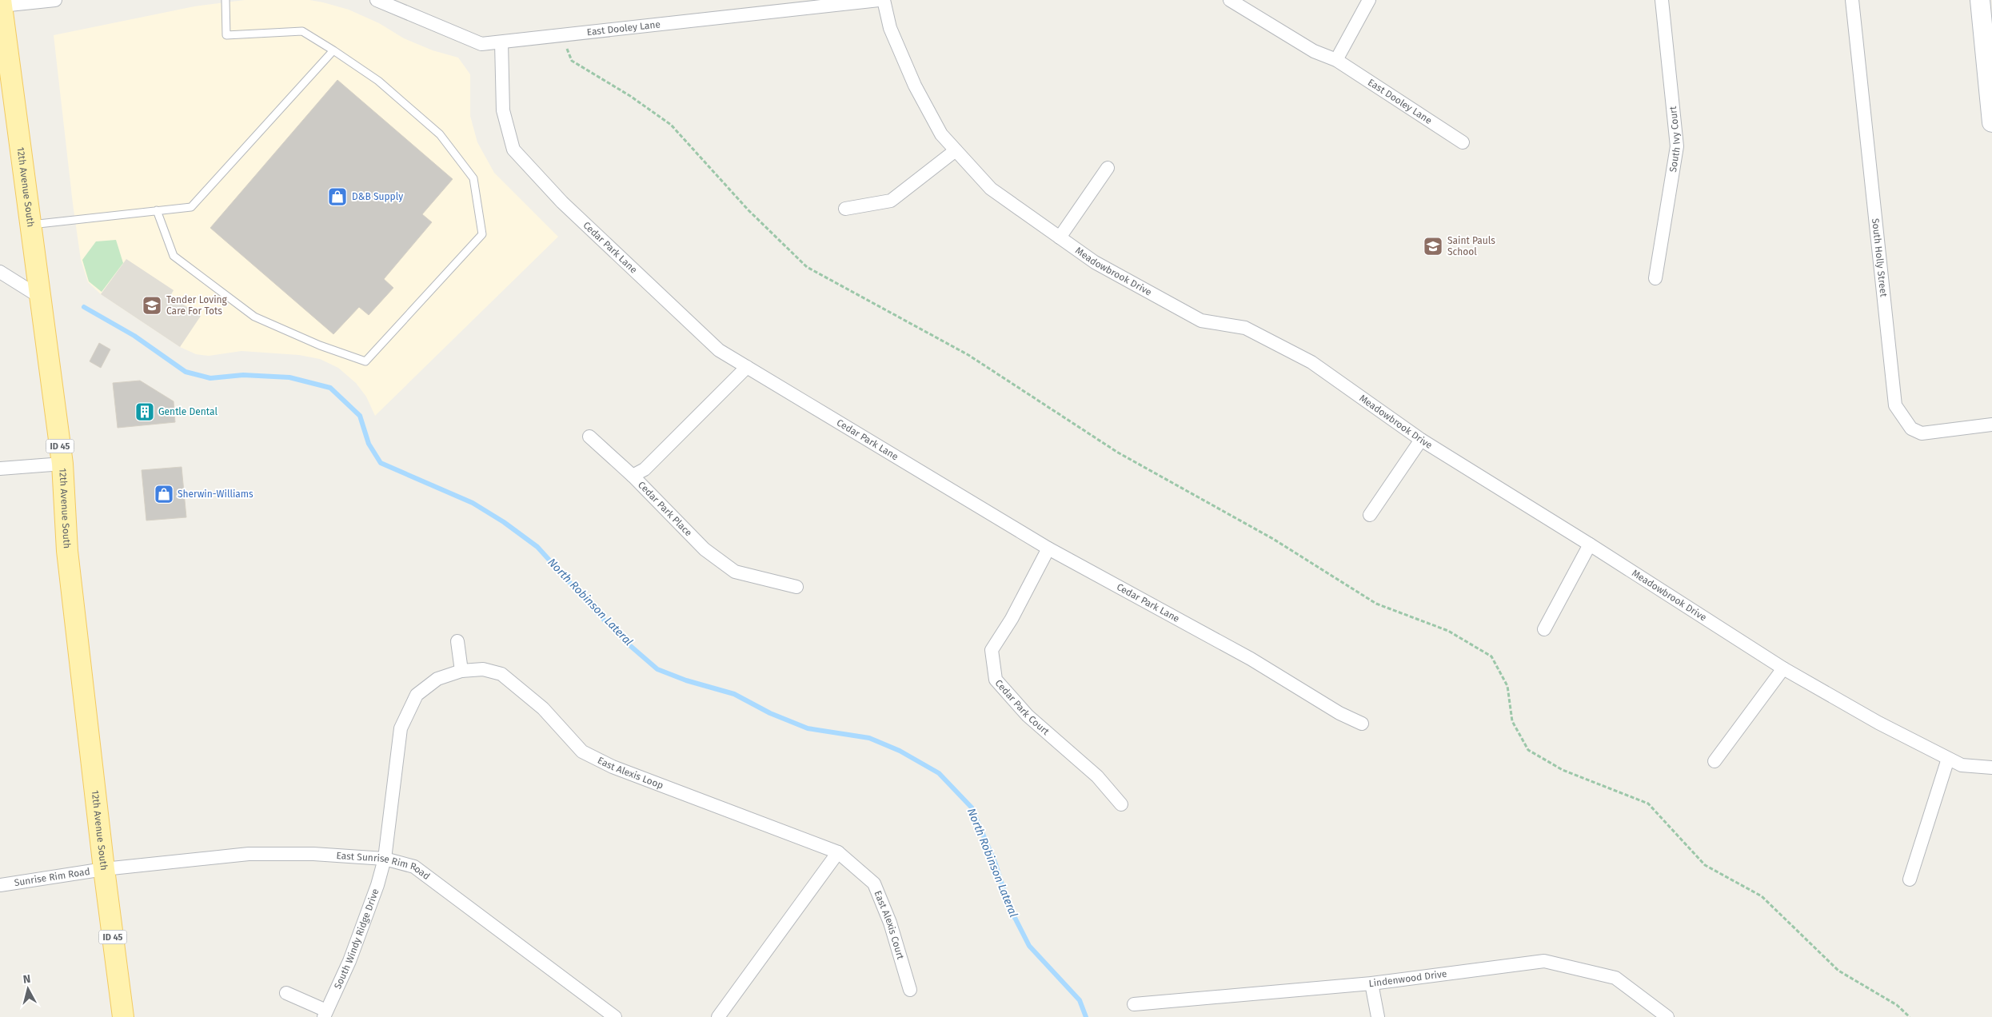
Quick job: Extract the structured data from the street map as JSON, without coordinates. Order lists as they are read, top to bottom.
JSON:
{
  "streets": {
    "main road": ["12th Avenue South", "ID 45"],
    "street": [
      "East Dooley Lane",
      "South Ivy Court",
      "Cedar Park Lane",
      "South Holly Street",
      "Meadowbrook Drive",
      "Cedar Park Place",
      "Cedar Park Court",
      "East Alexis Loop",
      "East Sunrise Rim Road",
      "Sunrise Rim Road",
      "East Alexis Court",
      "South Windy Ridge Drive",
      "Lindenwood Drive"
    ]
  },
  "crossings": [
    ["East Dooley Lane", "Cedar Park Lane"],
    ["12th Avenue South", "East Sunrise Rim Road"],
    ["12th Avenue South", "Sunrise Rim Road"],
    ["Cedar Park Lane", "Cedar Park Place"],
    ["Cedar Park Lane", "Cedar Park Court"],
    ["East Alexis Loop", "East Sunrise Rim Road"],
    ["East Alexis Loop", "East Alexis Court"],
    ["East Alexis Loop", "South Windy Ridge Drive"],
    ["East Sunrise Rim Road", "Sunrise Rim Road"],
    ["East Sunrise Rim Road", "South Windy Ridge Drive"]
  ],
  "water": ["North Robinson Lateral"],
  "places": {
    "shop": ["D&B Supply", "Sherwin-Williams"],
    "school or university": ["Saint Pauls School", "Tender Loving Care For Tots"],
    "building": ["Gentle Dental"]
  },
  "north": "top"
}
